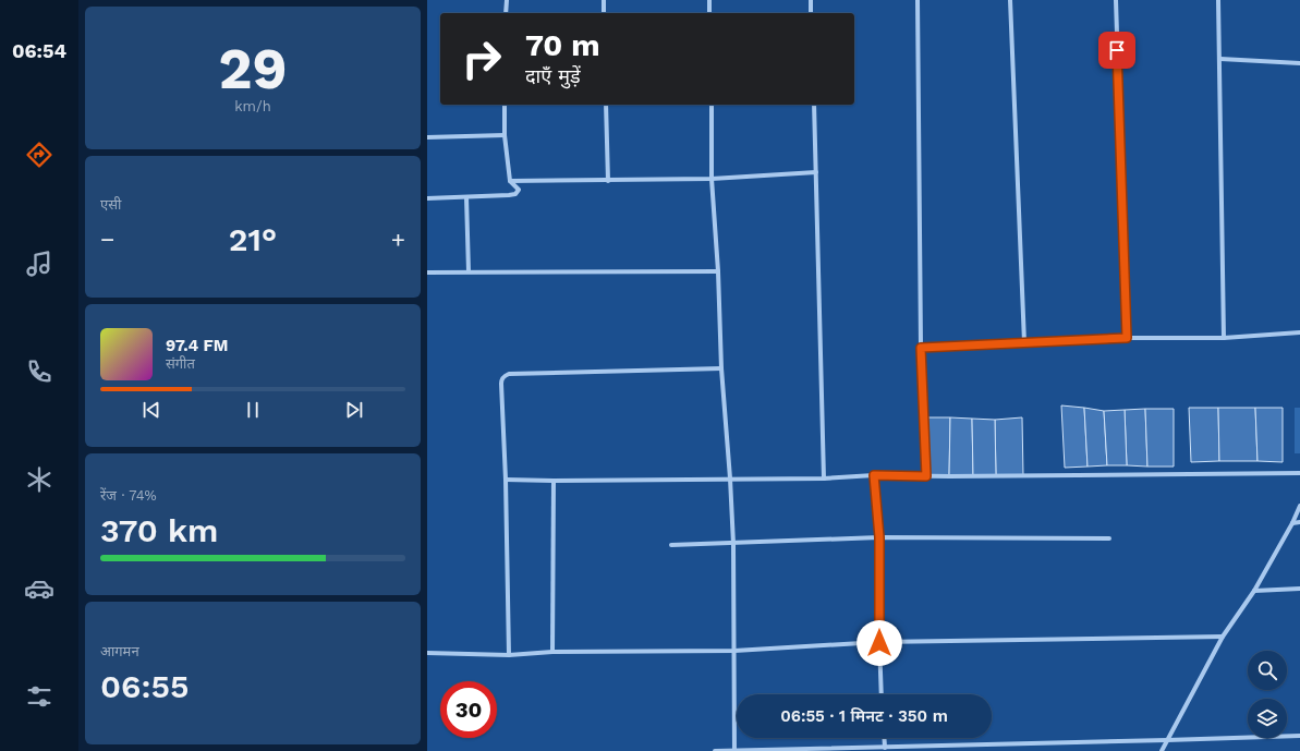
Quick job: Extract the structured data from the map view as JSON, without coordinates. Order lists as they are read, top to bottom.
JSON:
{
  "page": {
    "tabs": "06:54",
    "tile": [
      ["29", "km/h"],
      "एसी",
      ["रेंज · 74%", "370 km"],
      ["आगमन", "06:55"]
    ],
    "turn": ["70 m", "दाएँ मुड़ें"],
    "heat": ["−", "21°", "+"],
    "song": ["97.4 FM", "संगीत"],
    "limit": "30",
    "trip": "06:55 · 1 मिनट · 350 m"
  }
}
